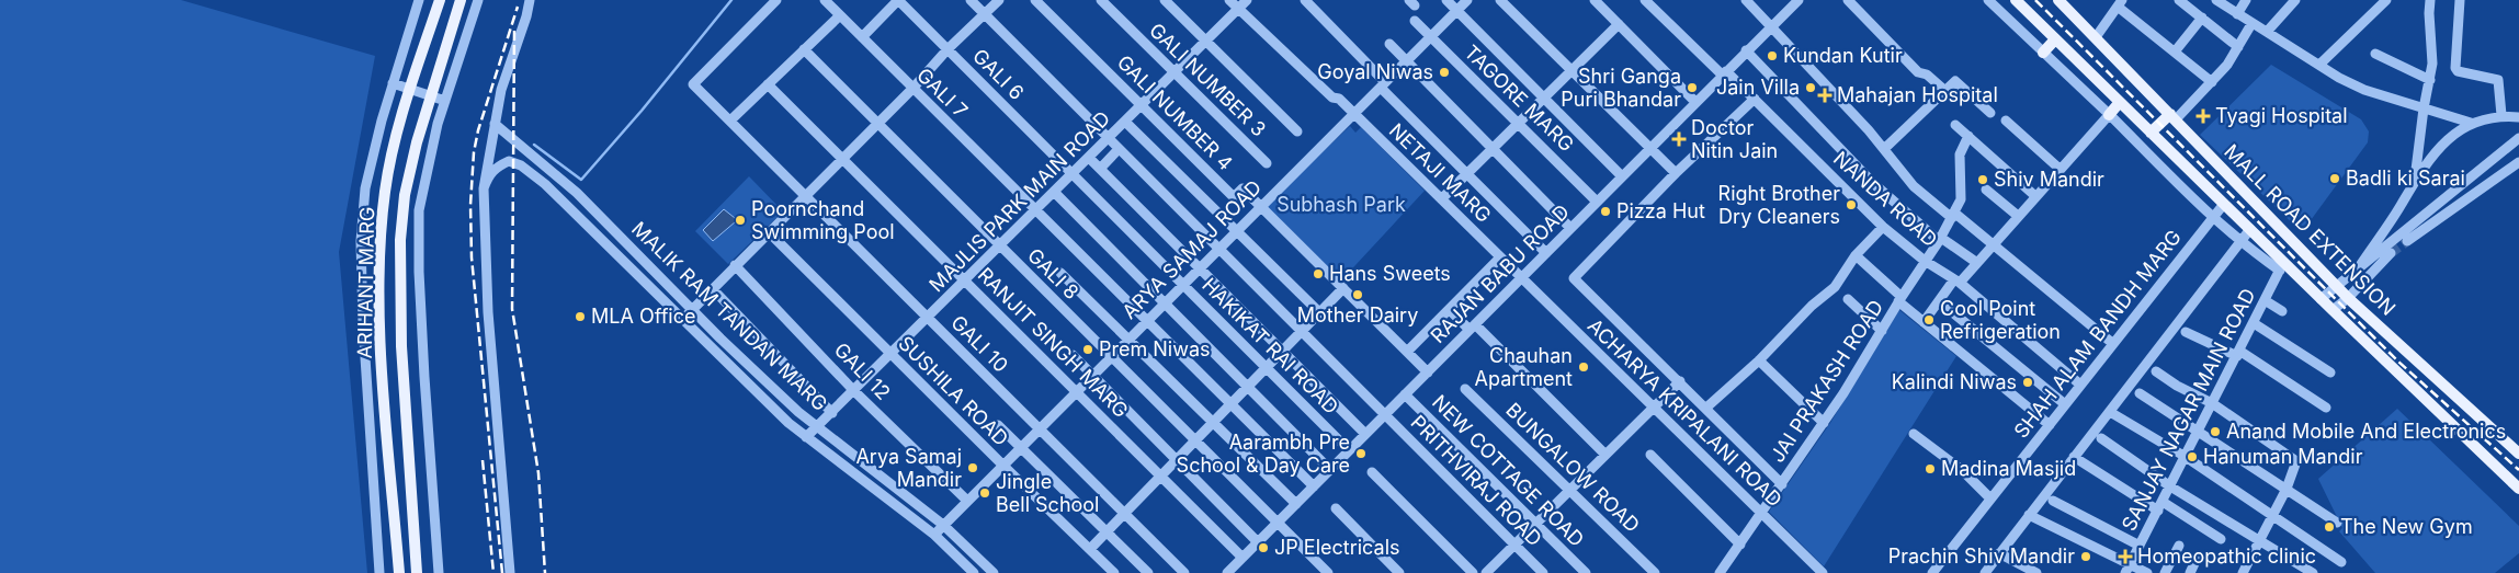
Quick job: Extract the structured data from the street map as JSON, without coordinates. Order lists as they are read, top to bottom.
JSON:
{
  "streets": {
    "main road": ["MALL ROAD EXTENSION", "ARIHANT MARG"],
    "street": [
      "GALI 6",
      "GALI NUMBER 3",
      "GALI 7",
      "TAGORE MARG",
      "GALI NUMBER 4",
      "NETAJI MARG",
      "NANDA ROAD",
      "MAJLIS PARK MAIN ROAD",
      "ARYA SAMAJ ROAD",
      "GALI 8",
      "RAJAN BABU ROAD",
      "MALIK RAM TANDAN MARG",
      "SHAH ALAM BANDH MARG",
      "RANJIT SINGH MARG",
      "GALI 10",
      "HAKIKAT RAI ROAD",
      "GALI 12",
      "JAI PRAKASH ROAD",
      "SUSHILA ROAD",
      "SANJAY NAGAR MAIN ROAD",
      "ACHARYA KRIPALANI ROAD",
      "BUNGALOW ROAD",
      "NEW COTTAGE ROAD",
      "PRITHVIRAJ ROAD"
    ]
  },
  "crossings": [
    ["GALI 6", "MAJLIS PARK MAIN ROAD"],
    ["GALI 6", "HAKIKAT RAI ROAD"],
    ["GALI NUMBER 3", "MAJLIS PARK MAIN ROAD"],
    ["GALI 7", "MAJLIS PARK MAIN ROAD"],
    ["GALI 7", "ARYA SAMAJ ROAD"],
    ["GALI 7", "RAJAN BABU ROAD"],
    ["TAGORE MARG", "ARYA SAMAJ ROAD"],
    ["TAGORE MARG", "RAJAN BABU ROAD"],
    ["GALI NUMBER 4", "MAJLIS PARK MAIN ROAD"],
    ["GALI NUMBER 4", "ARYA SAMAJ ROAD"],
    ["GALI NUMBER 4", "RAJAN BABU ROAD"],
    ["NETAJI MARG", "MAJLIS PARK MAIN ROAD"],
    ["NETAJI MARG", "ARYA SAMAJ ROAD"],
    ["NETAJI MARG", "RAJAN BABU ROAD"],
    ["NETAJI MARG", "ACHARYA KRIPALANI ROAD"],
    ["NANDA ROAD", "RAJAN BABU ROAD"],
    ["NANDA ROAD", "SHAH ALAM BANDH MARG"],
    ["NANDA ROAD", "JAI PRAKASH ROAD"],
    ["MAJLIS PARK MAIN ROAD", "GALI 8"],
    ["MAJLIS PARK MAIN ROAD", "MALIK RAM TANDAN MARG"],
    ["MAJLIS PARK MAIN ROAD", "RANJIT SINGH MARG"],
    ["MAJLIS PARK MAIN ROAD", "GALI 10"],
    ["MAJLIS PARK MAIN ROAD", "HAKIKAT RAI ROAD"],
    ["MAJLIS PARK MAIN ROAD", "GALI 12"],
    ["MAJLIS PARK MAIN ROAD", "SUSHILA ROAD"],
    ["MAJLIS PARK MAIN ROAD", "PRITHVIRAJ ROAD"],
    ["ARYA SAMAJ ROAD", "GALI 8"],
    ["ARYA SAMAJ ROAD", "MALIK RAM TANDAN MARG"],
    ["ARYA SAMAJ ROAD", "RANJIT SINGH MARG"],
    ["ARYA SAMAJ ROAD", "GALI 10"],
    ["ARYA SAMAJ ROAD", "HAKIKAT RAI ROAD"],
    ["ARYA SAMAJ ROAD", "GALI 12"],
    ["ARYA SAMAJ ROAD", "SUSHILA ROAD"],
    ["ARYA SAMAJ ROAD", "PRITHVIRAJ ROAD"],
    ["GALI 8", "RAJAN BABU ROAD"],
    ["RAJAN BABU ROAD", "RANJIT SINGH MARG"],
    ["RAJAN BABU ROAD", "HAKIKAT RAI ROAD"],
    ["RAJAN BABU ROAD", "ACHARYA KRIPALANI ROAD"],
    ["RAJAN BABU ROAD", "BUNGALOW ROAD"],
    ["RAJAN BABU ROAD", "NEW COTTAGE ROAD"],
    ["RAJAN BABU ROAD", "PRITHVIRAJ ROAD"],
    ["JAI PRAKASH ROAD", "ACHARYA KRIPALANI ROAD"]
  ],
  "parks": ["Subhash Park"],
  "places": {
    "other": [
      "Kundan Kutir",
      "Goyal Niwas",
      "Shri Ganga Puri Bhandar",
      "Jain Villa",
      "Badli ki Sarai",
      "Shiv Mandir",
      "Right Brother Dry Cleaners",
      "Pizza Hut",
      "Poornchand Swimming Pool",
      "Hans Sweets",
      "Mother Dairy",
      "MLA Office",
      "Cool Point Refrigeration",
      "Prem Niwas",
      "Chauhan Apartment",
      "Kalindi Niwas",
      "Anand Mobile And Electronics",
      "Aarambh Pre School & Day Care",
      "Hanuman Mandir",
      "Arya Samaj Mandir",
      "Madina Masjid",
      "Jingle Bell School",
      "The New Gym",
      "JP Electricals",
      "Prachin Shiv Mandir"
    ],
    "health": [
      "Mahajan Hospital",
      "Tyagi Hospital",
      "Doctor Nitin Jain",
      "Homeopathic clinic"
    ]
  }
}
